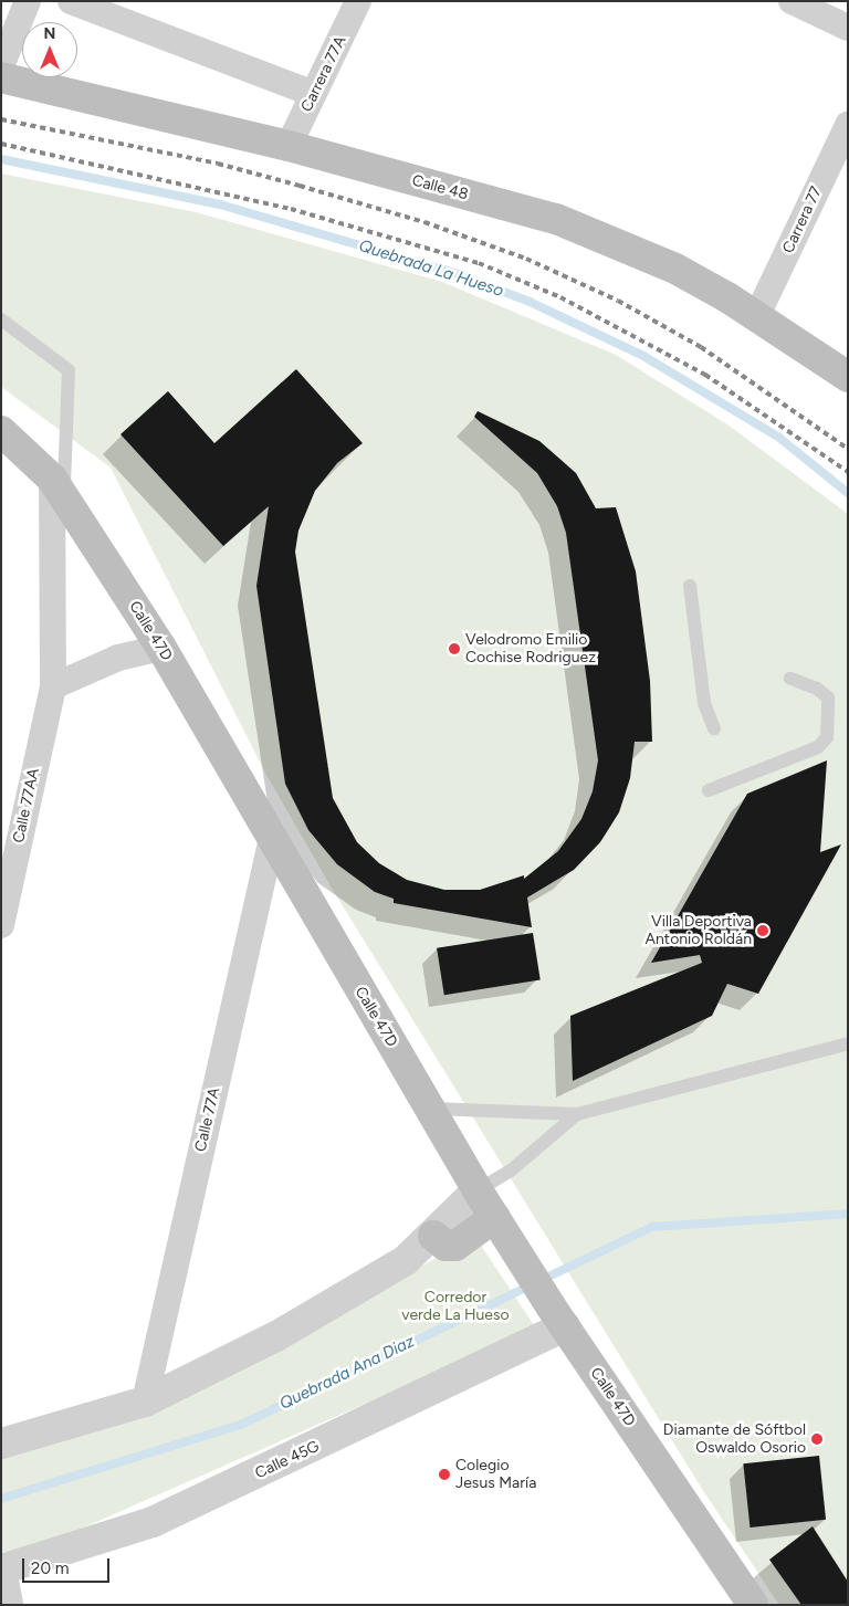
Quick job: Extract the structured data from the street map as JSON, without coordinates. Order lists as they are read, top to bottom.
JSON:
{
  "streets": {
    "main road": ["Calle 48", "Calle 47D"],
    "street": [
      "Carrera 77A",
      "Carrera 77",
      "Calle 77AA",
      "Calle 77A",
      "Calle 45G"
    ]
  },
  "crossings": [
    ["Carrera 77A", "Calle 48"],
    ["Calle 48", "Carrera 77"],
    ["Calle 47D", "Calle 77AA"],
    ["Calle 47D", "Calle 77A"],
    ["Calle 47D", "Calle 45G"]
  ],
  "water": ["Quebrada La Hueso", "Quebrada Ana Diaz"],
  "parks": ["Corredor verde La Hueso"],
  "places": [
    "Velodromo Emilio Cochise Rodriguez",
    "Villa Deportiva Antonio Roldán",
    "Diamante de Sóftbol Oswaldo Osorio",
    "Colegio Jesus María"
  ],
  "scale_bar": "20 m",
  "north": "top"
}
